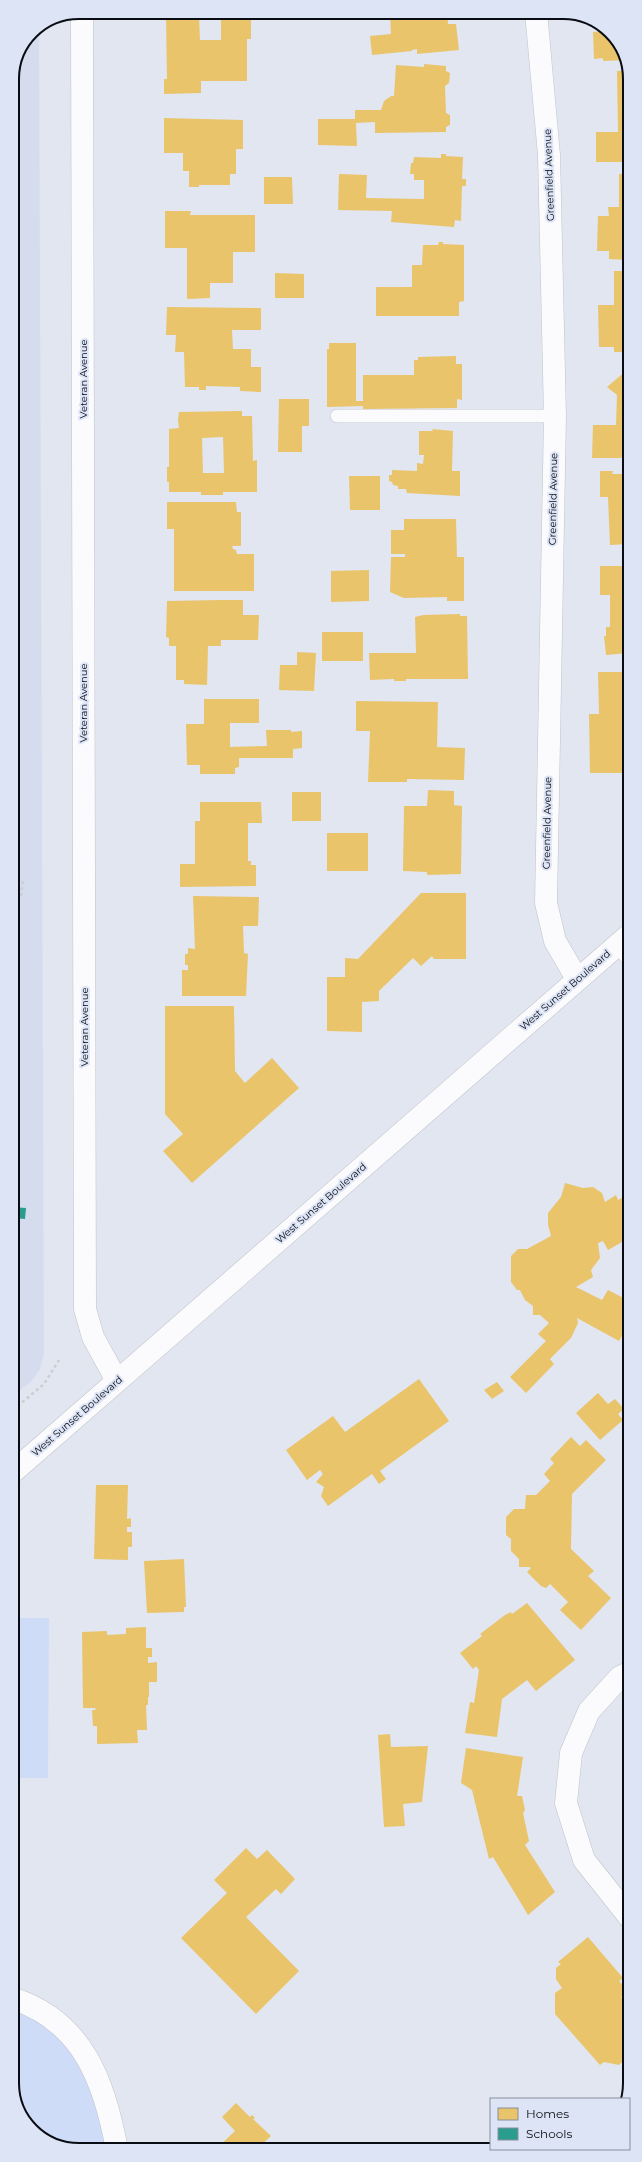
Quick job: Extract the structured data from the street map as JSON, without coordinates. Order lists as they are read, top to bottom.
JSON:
{
  "streets": {
    "street": ["Greenfield Avenue", "Veteran Avenue", "West Sunset Boulevard"]
  },
  "crossings": [
    ["Greenfield Avenue", "West Sunset Boulevard"],
    ["Veteran Avenue", "West Sunset Boulevard"]
  ],
  "legend": ["Homes", "Schools"]
}
